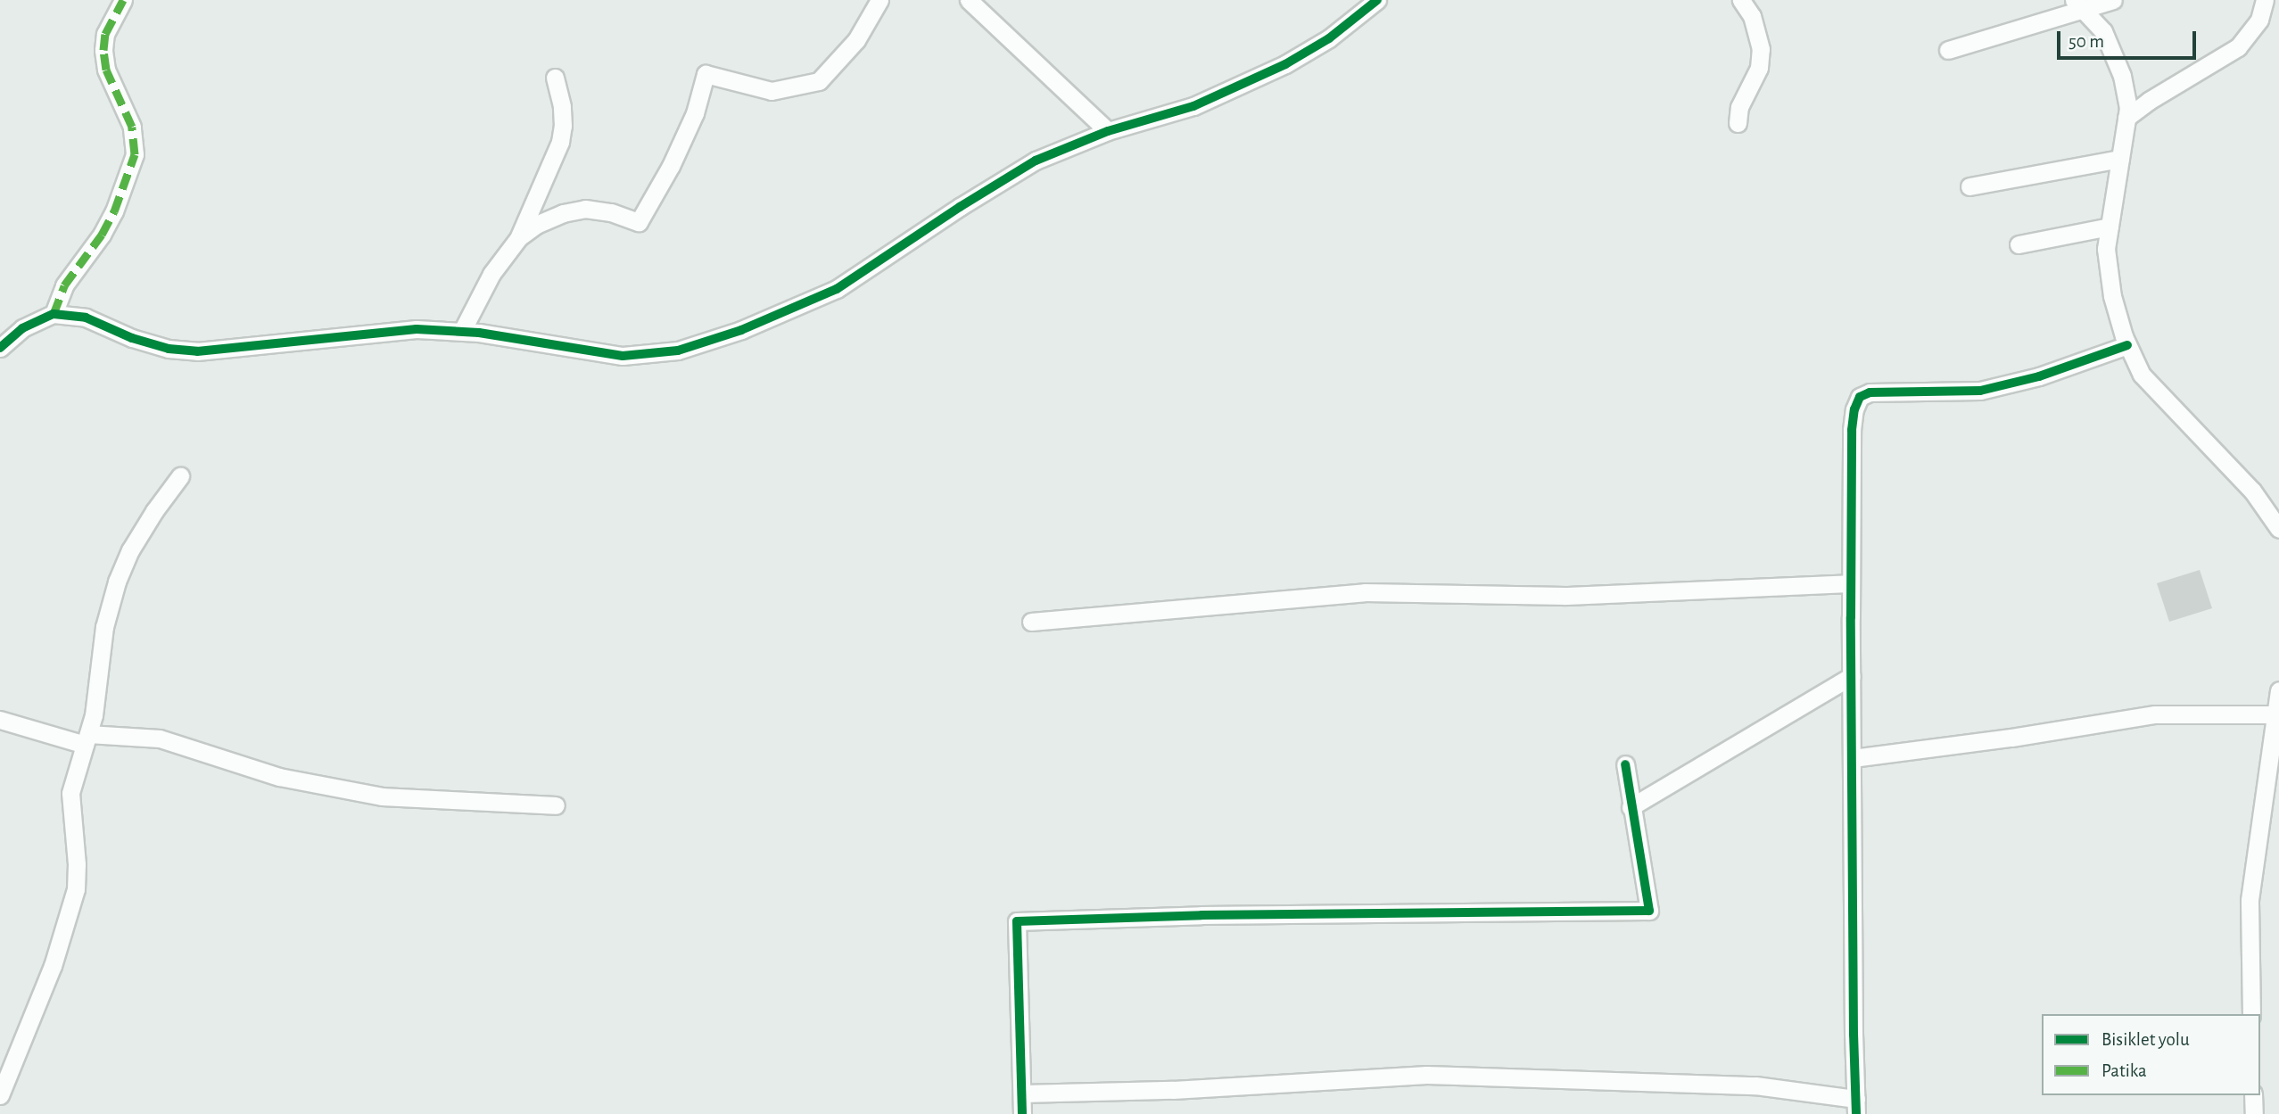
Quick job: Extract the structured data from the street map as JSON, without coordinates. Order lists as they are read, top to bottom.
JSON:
{
  "legend": ["Bisiklet yolu", "Patika"],
  "scale_bar": "50 m"
}
